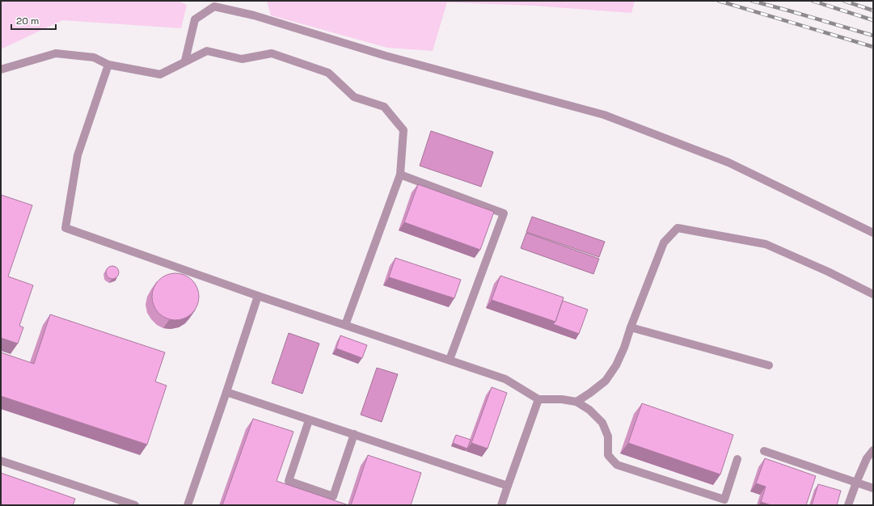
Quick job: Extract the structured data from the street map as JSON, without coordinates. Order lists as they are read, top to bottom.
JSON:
{
  "scale_bar": "20 m"
}
